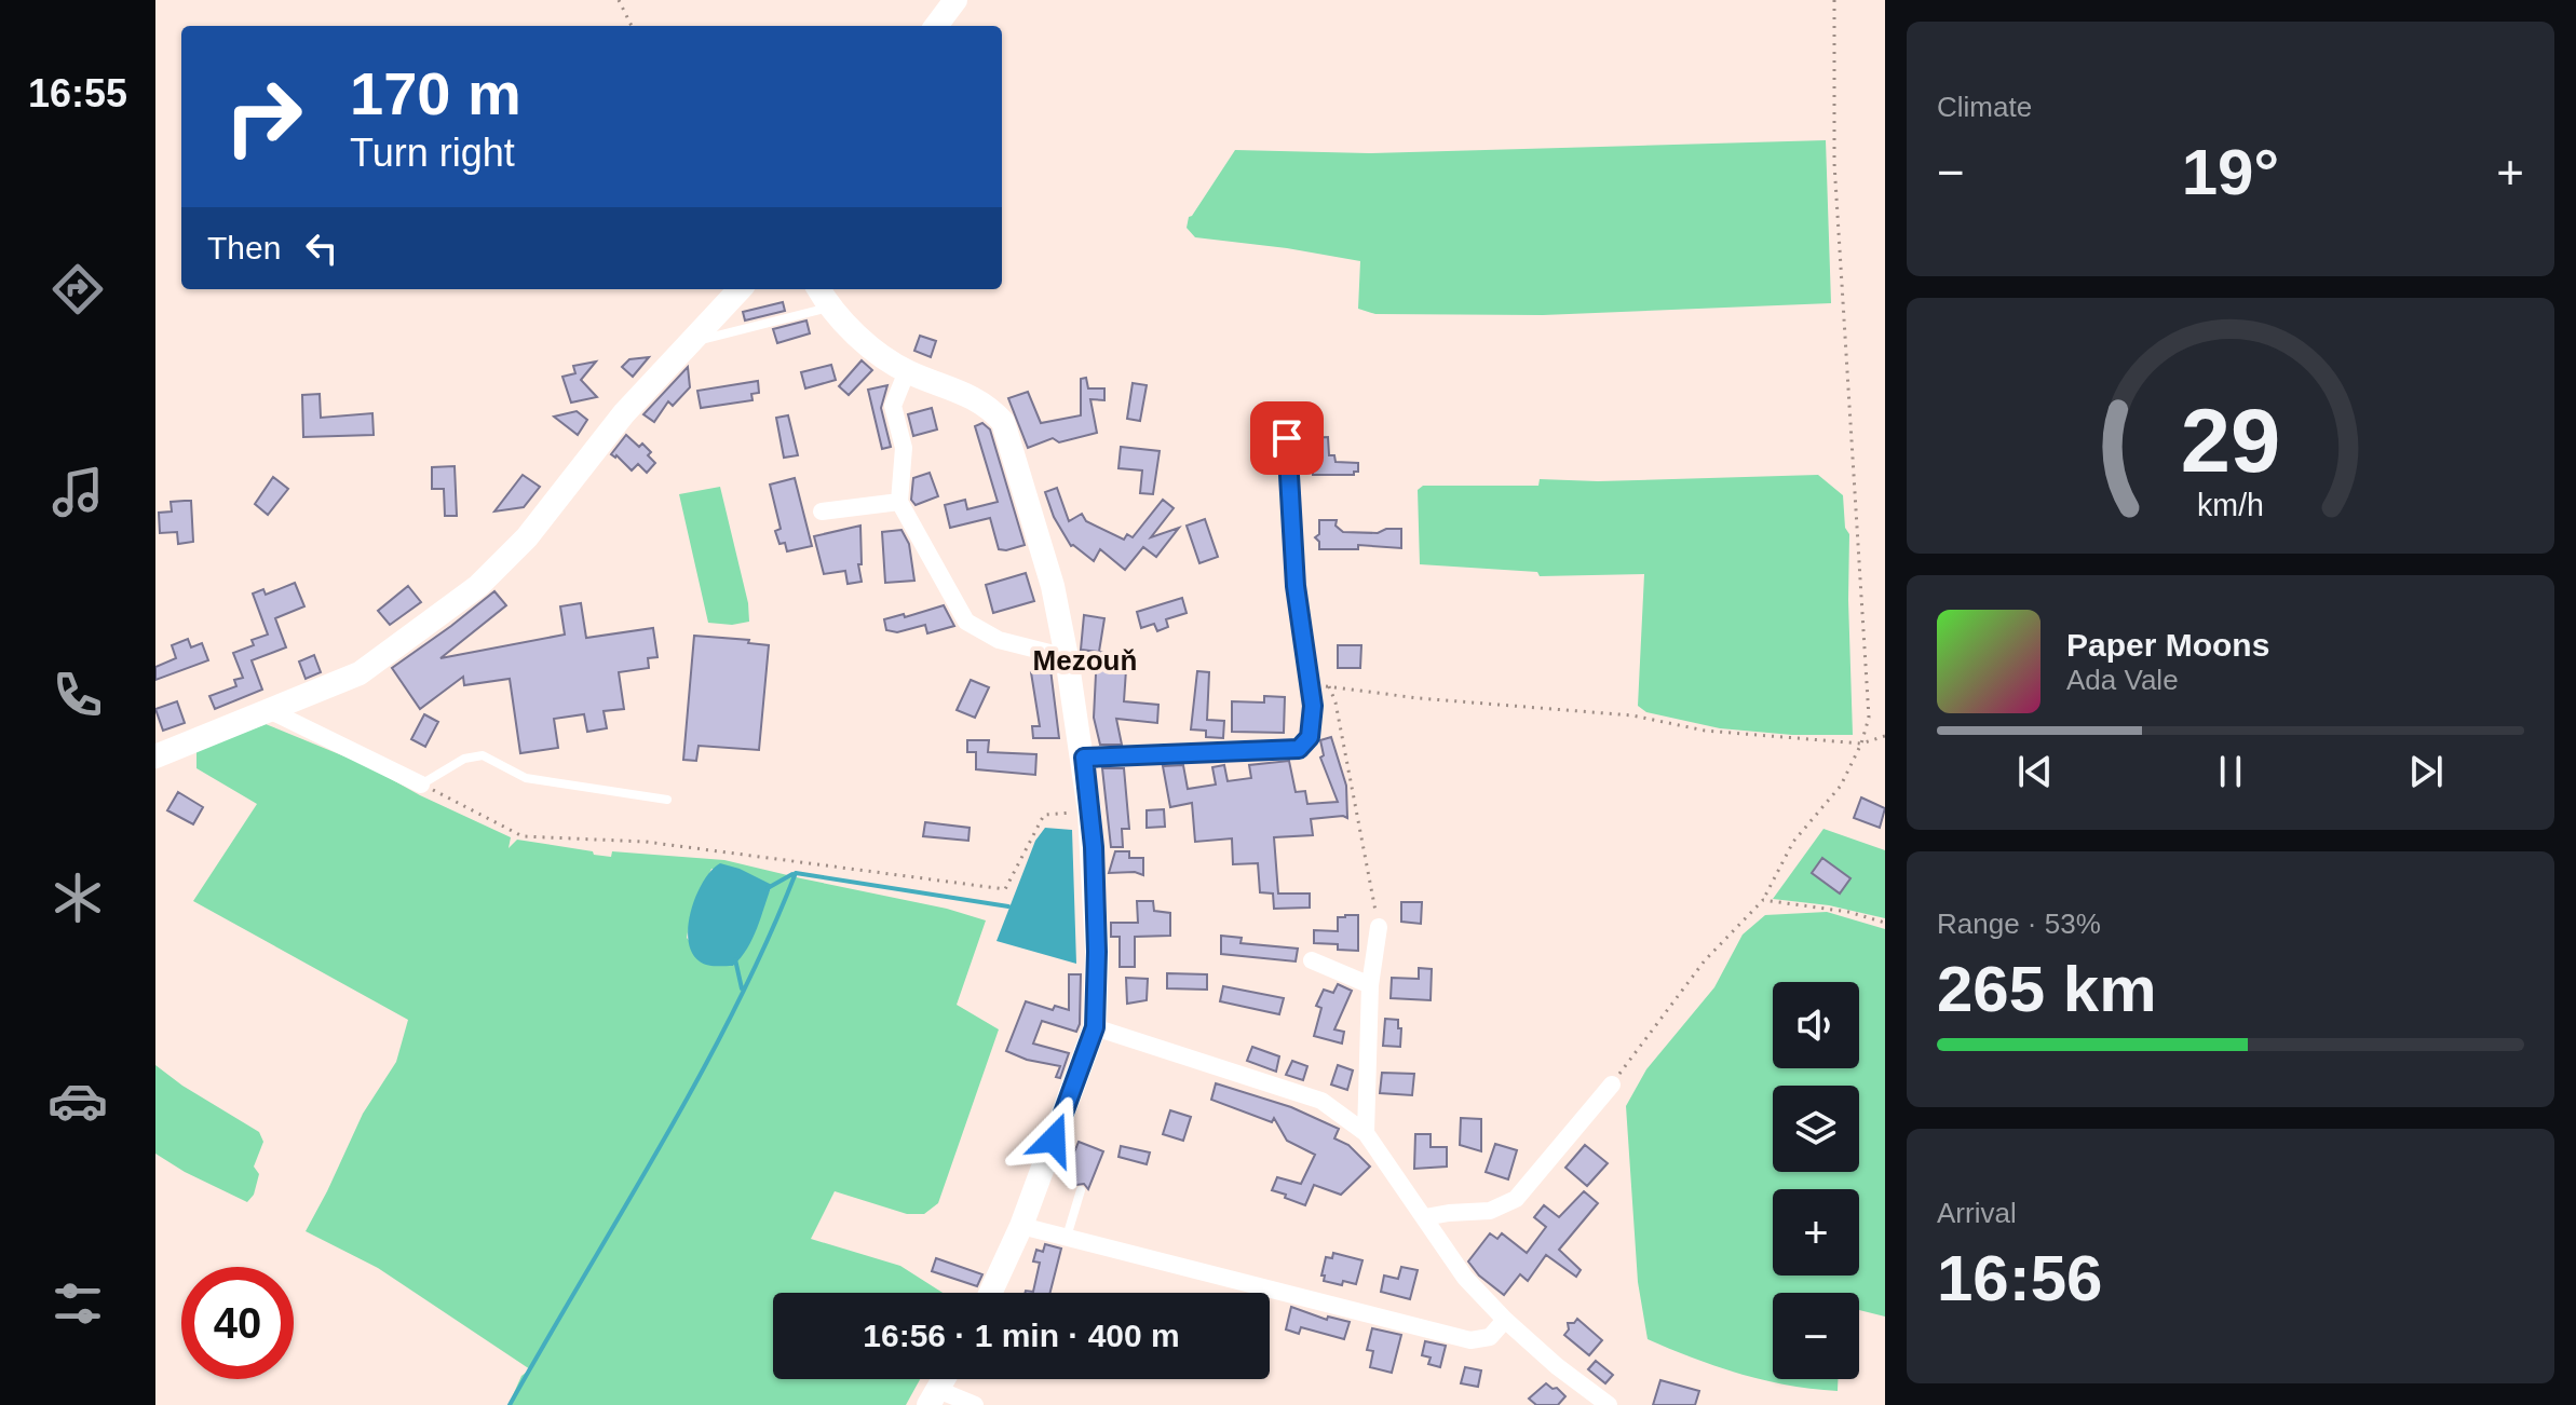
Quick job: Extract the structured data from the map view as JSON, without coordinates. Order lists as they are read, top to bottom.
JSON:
{
  "districts": ["Mezouň"],
  "page": {
    "tabs": "16:55",
    "tile": [
      "Climate",
      ["Range · 53%", "265 km"],
      ["Arrival", "16:56"]
    ],
    "turn": ["170 m", "Turn right"],
    "heat": ["−", "19°", "+"],
    "then": "Then",
    "song": ["Paper Moons", "Ada Vale"],
    "map_buttons": ["+", "−"],
    "limit": "40",
    "trip": "16:56 · 1 min · 400 m",
    "gauge": ["29", "km/h"]
  }
}
